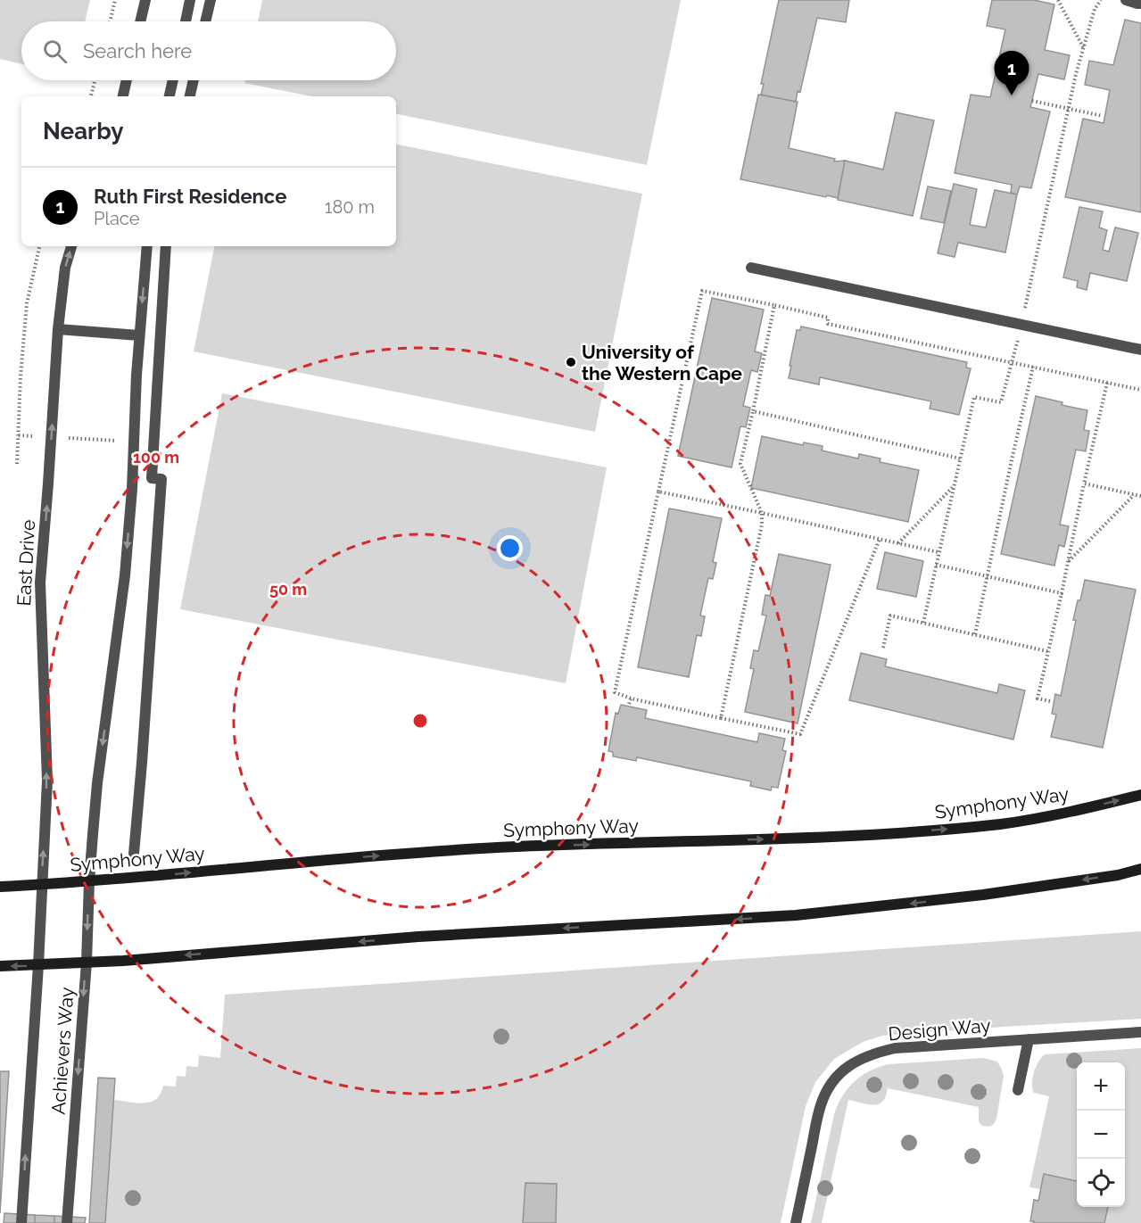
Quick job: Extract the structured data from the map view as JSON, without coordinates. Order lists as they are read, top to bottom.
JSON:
{
  "streets": {
    "main road": ["Symphony Way"],
    "street": ["East Drive", "Design Way", "Achievers Way"]
  },
  "crossings": [
    ["East Drive", "Symphony Way"],
    ["East Drive", "Achievers Way"],
    ["Symphony Way", "Achievers Way"]
  ],
  "places": ["University of the Western Cape"],
  "page": {
    "search": "Search here",
    "pins": "1",
    "heading": "Nearby",
    "list": [
      {
        "mark": "1",
        "name": "Ruth First Residence",
        "note": "Place",
        "value": "180 m"
      }
    ],
    "map_buttons": ["+", "−"]
  },
  "rings": ["100 m", "50 m"]
}
